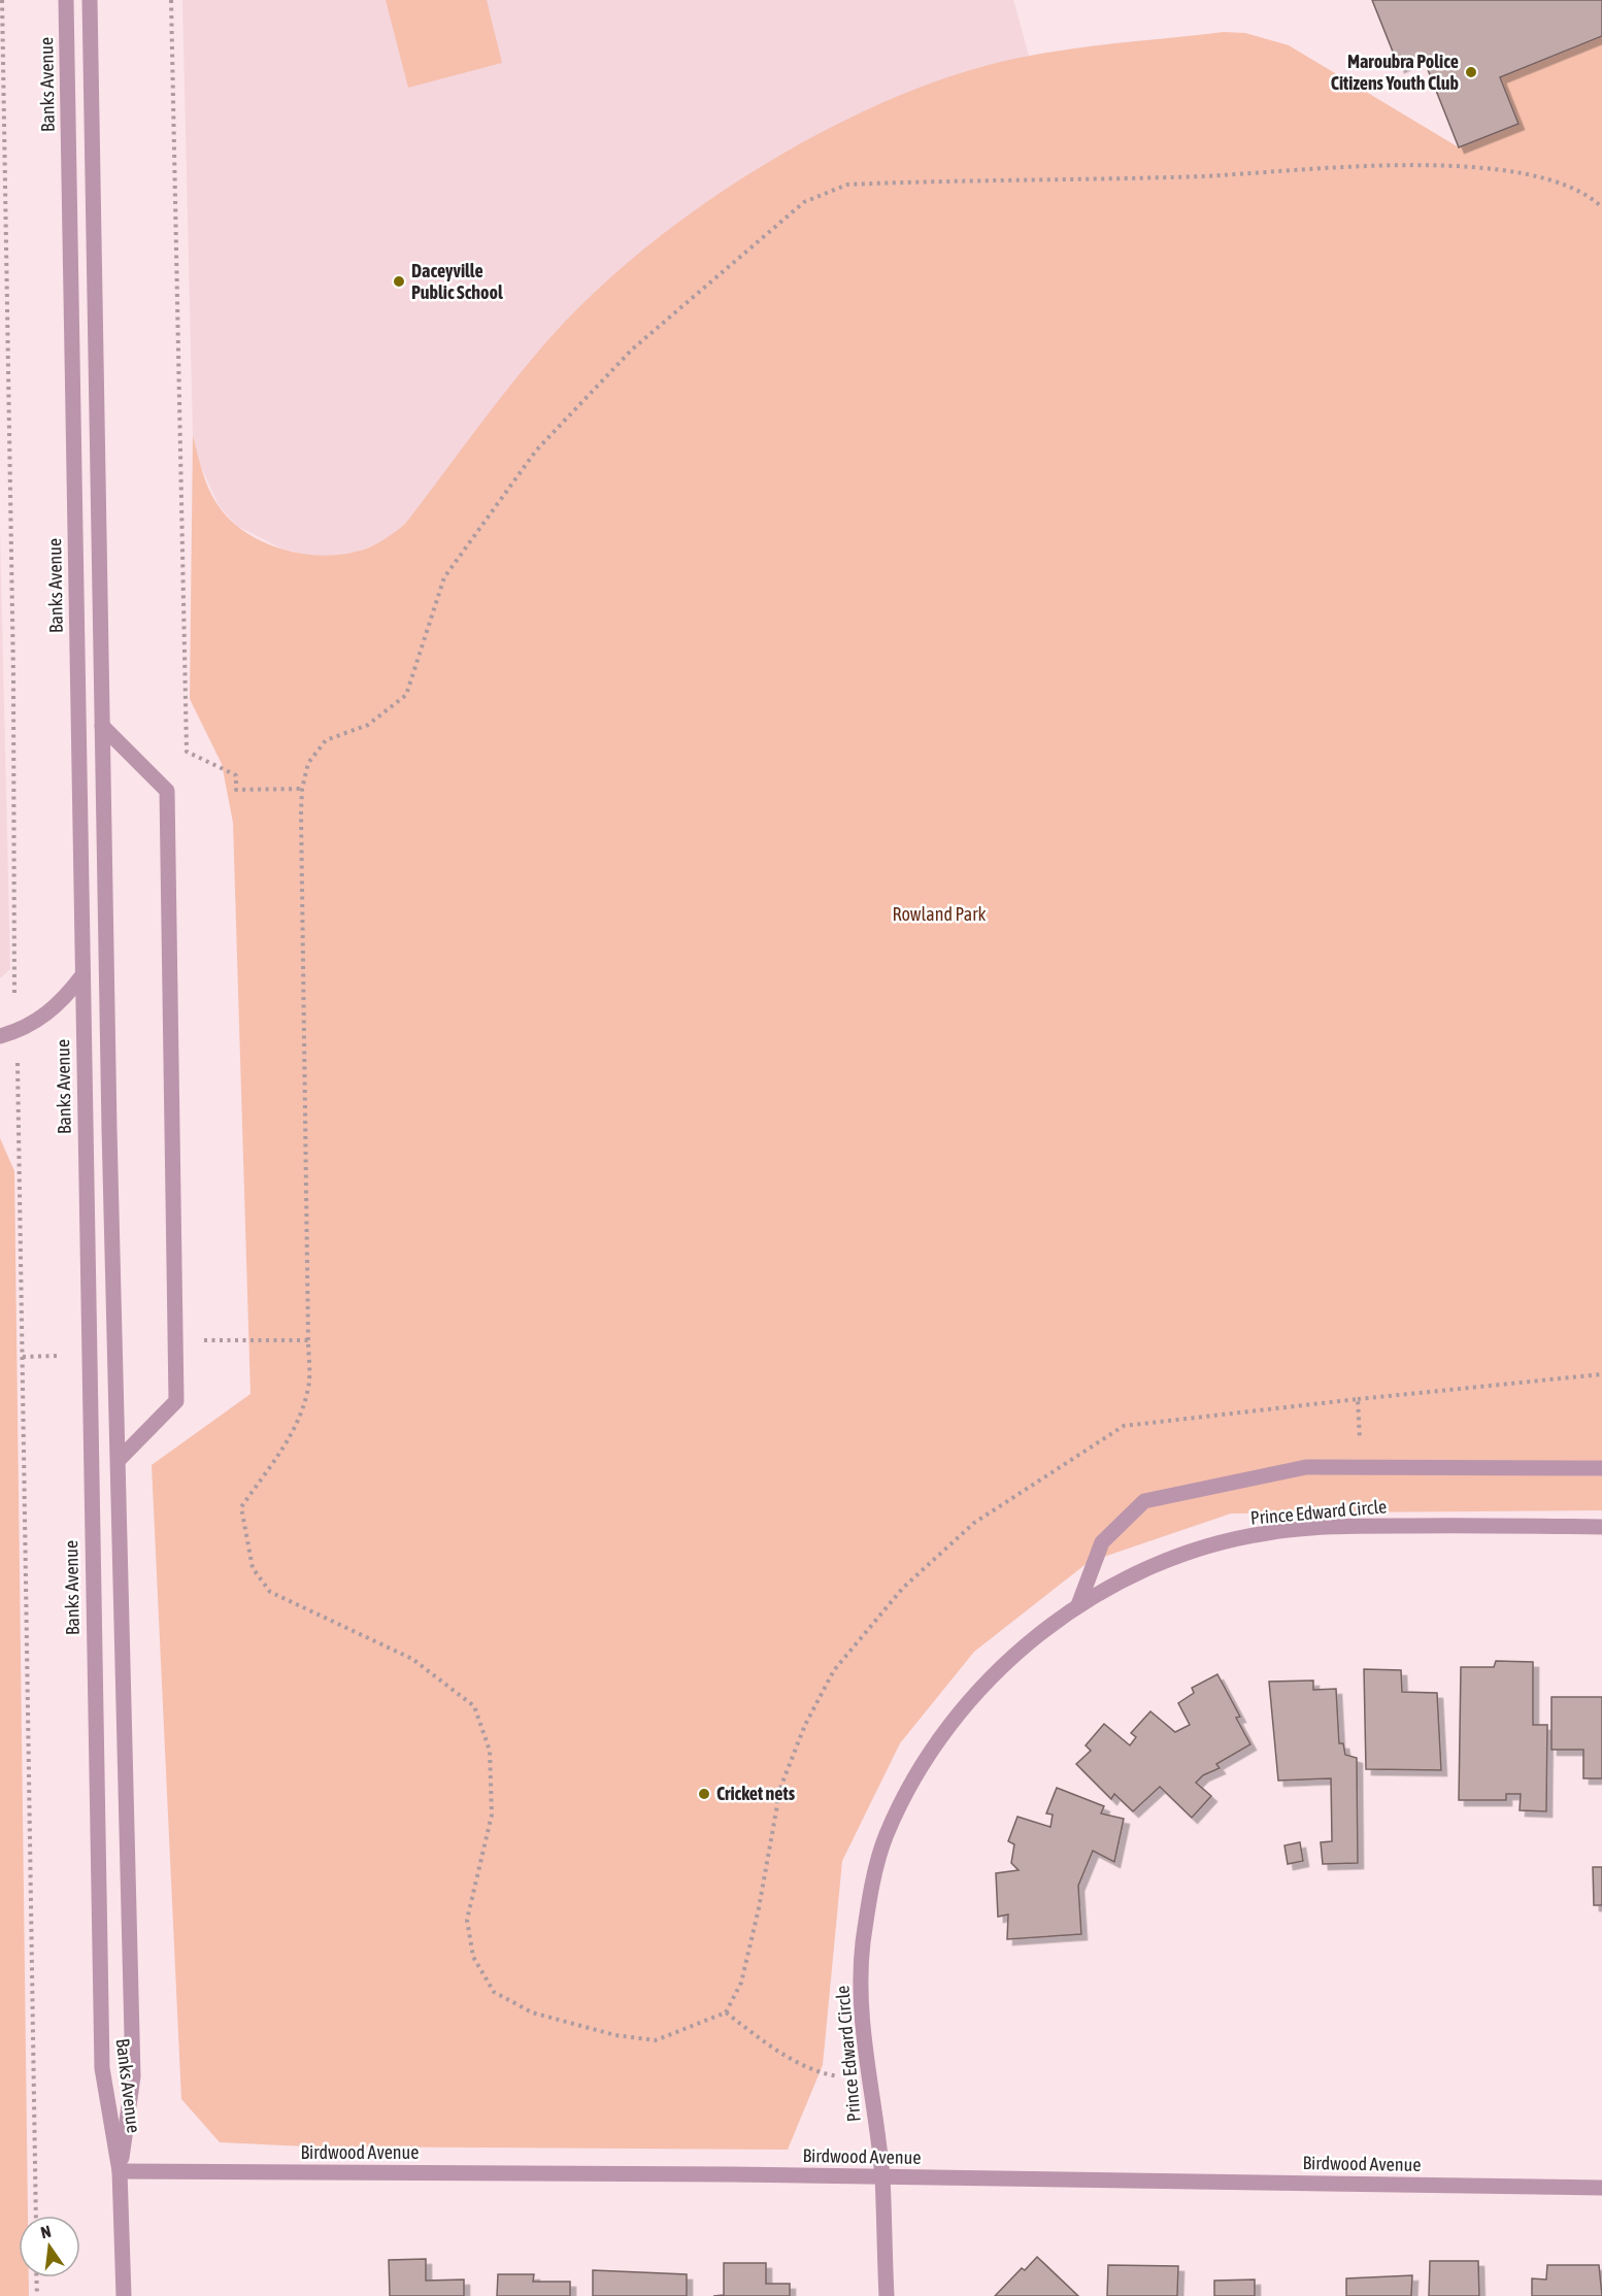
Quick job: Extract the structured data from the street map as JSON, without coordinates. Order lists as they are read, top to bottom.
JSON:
{
  "streets": {
    "street": ["Banks Avenue", "Prince Edward Circle", "Birdwood Avenue"]
  },
  "crossings": [
    ["Banks Avenue", "Birdwood Avenue"],
    ["Prince Edward Circle", "Birdwood Avenue"]
  ],
  "parks": ["Rowland Park"],
  "places": ["Maroubra Police Citizens Youth Club", "Daceyville Public School", "Cricket nets"],
  "north": "top"
}
